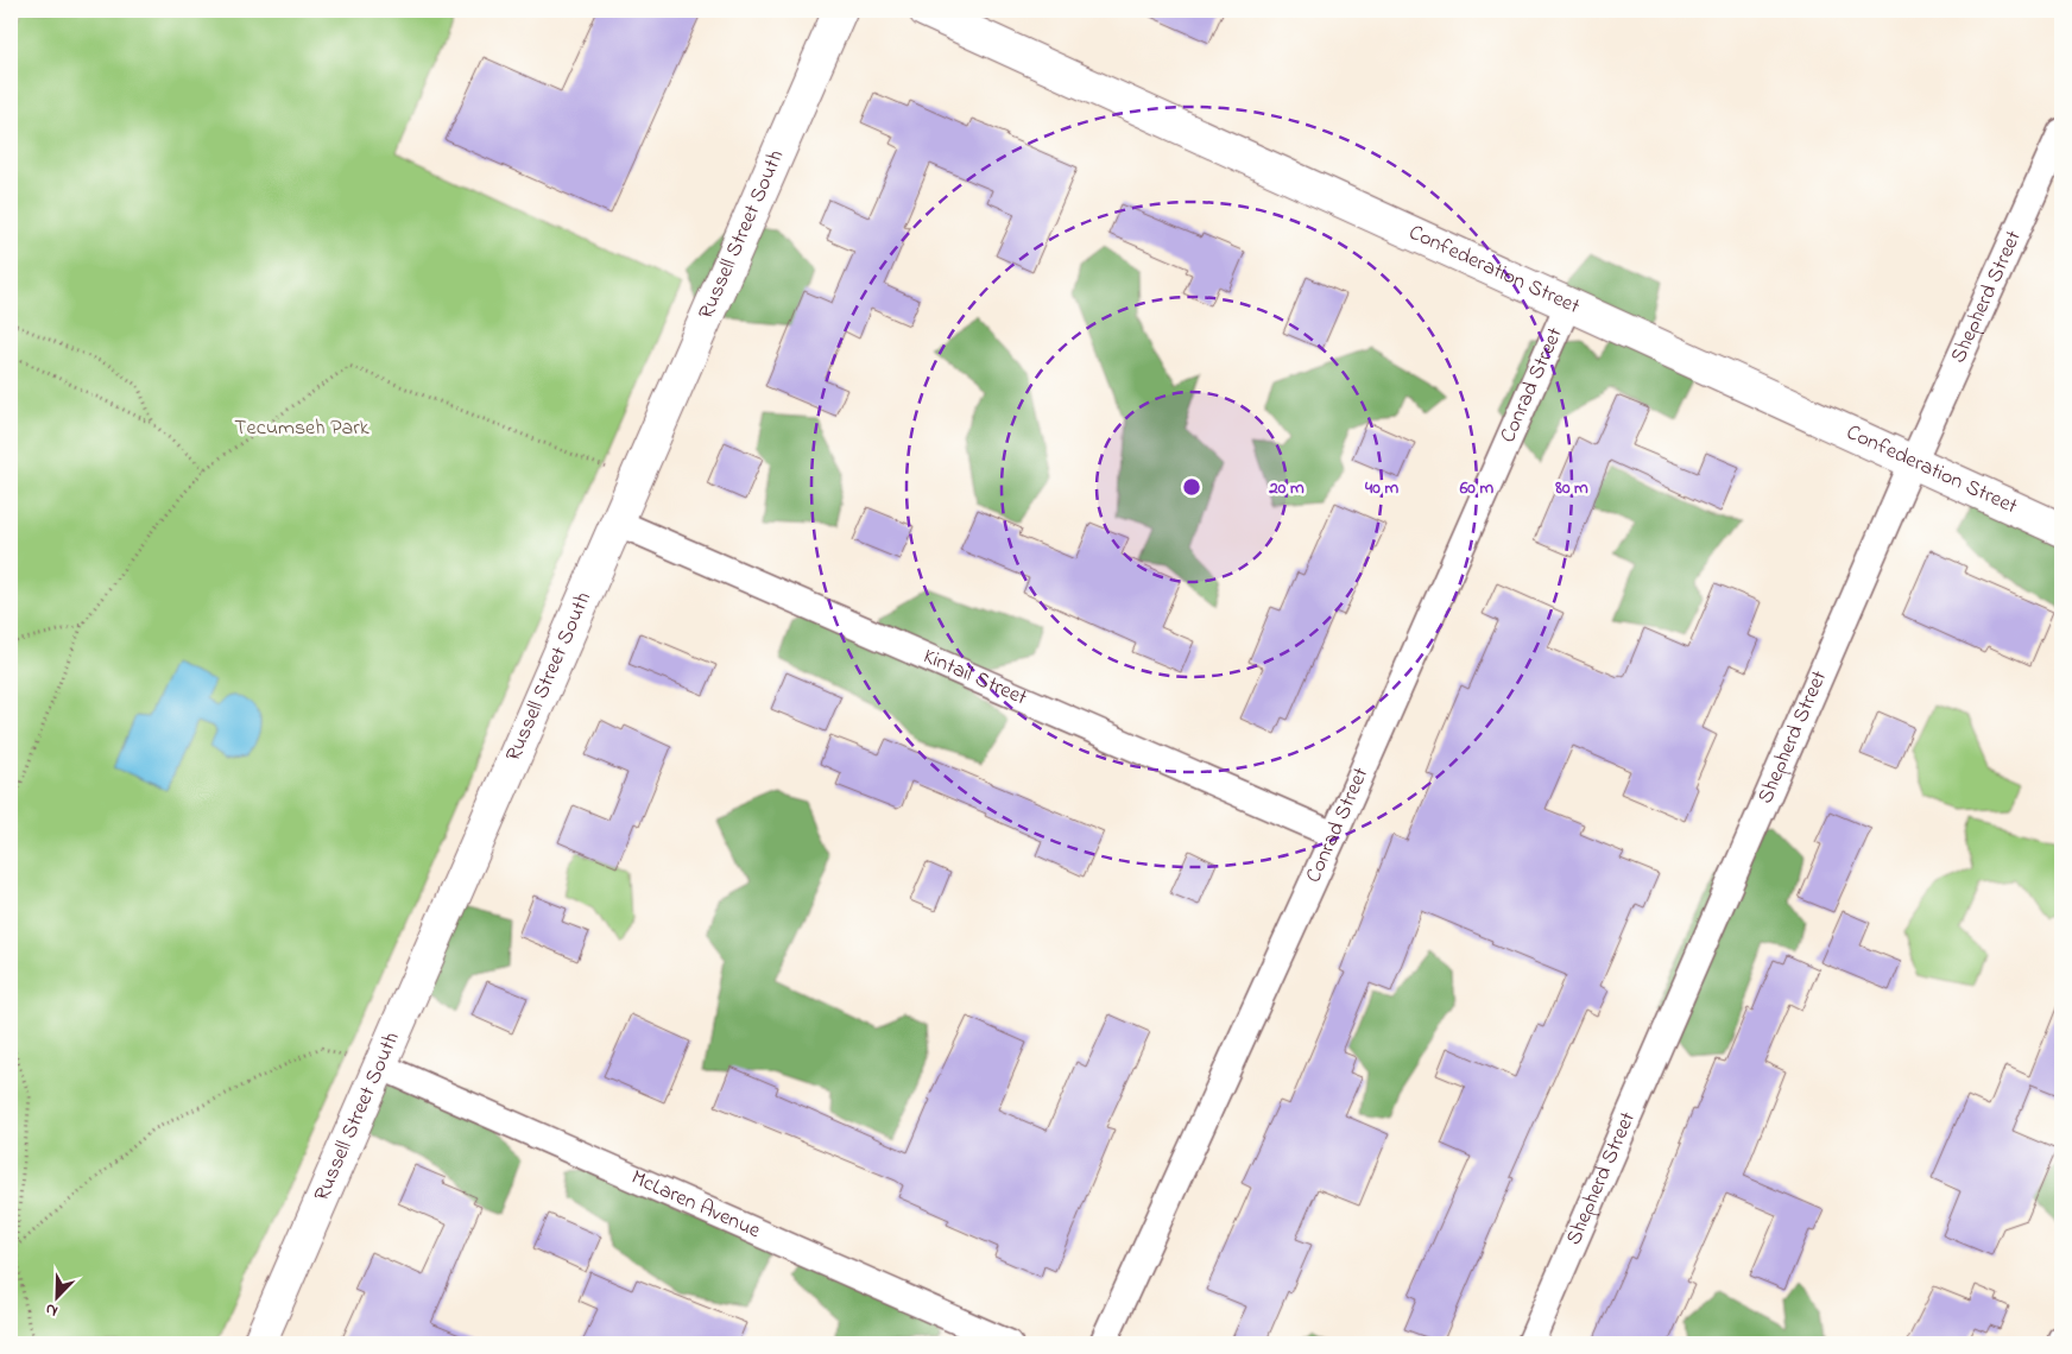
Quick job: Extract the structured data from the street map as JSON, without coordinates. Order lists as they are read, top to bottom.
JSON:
{
  "streets": {
    "street": [
      "Russell Street South",
      "Confederation Street",
      "Shepherd Street",
      "Conrad Street",
      "Kintail Street",
      "McLaren Avenue"
    ]
  },
  "crossings": [
    ["Russell Street South", "Kintail Street"],
    ["Russell Street South", "McLaren Avenue"],
    ["Confederation Street", "Shepherd Street"],
    ["Confederation Street", "Conrad Street"],
    ["Conrad Street", "Kintail Street"]
  ],
  "parks": ["Tecumseh Park"],
  "north": "bottom left",
  "rings": [
    "20 m",
    "40 m",
    "60 m",
    "80 m"
  ]
}
